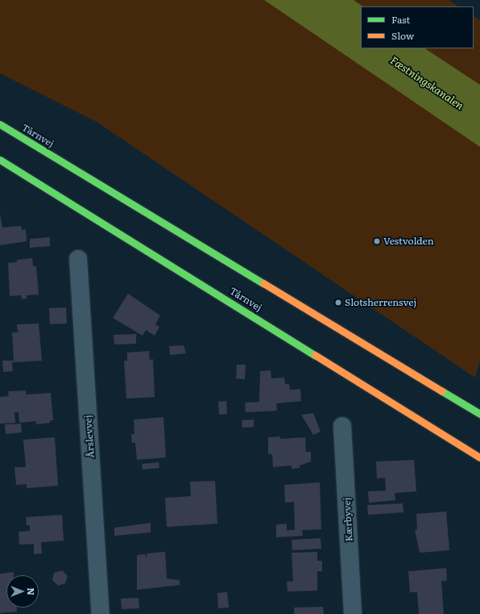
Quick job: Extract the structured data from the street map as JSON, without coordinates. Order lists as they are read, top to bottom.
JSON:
{
  "streets": {
    "street": ["Tårnvej", "Årslevvej", "Kærbyvej"]
  },
  "water": ["Fæstningskanalen"],
  "places": ["Vestvolden", "Slotsherrensvej"],
  "legend": ["Fast", "Slow"],
  "north": "right"
}
